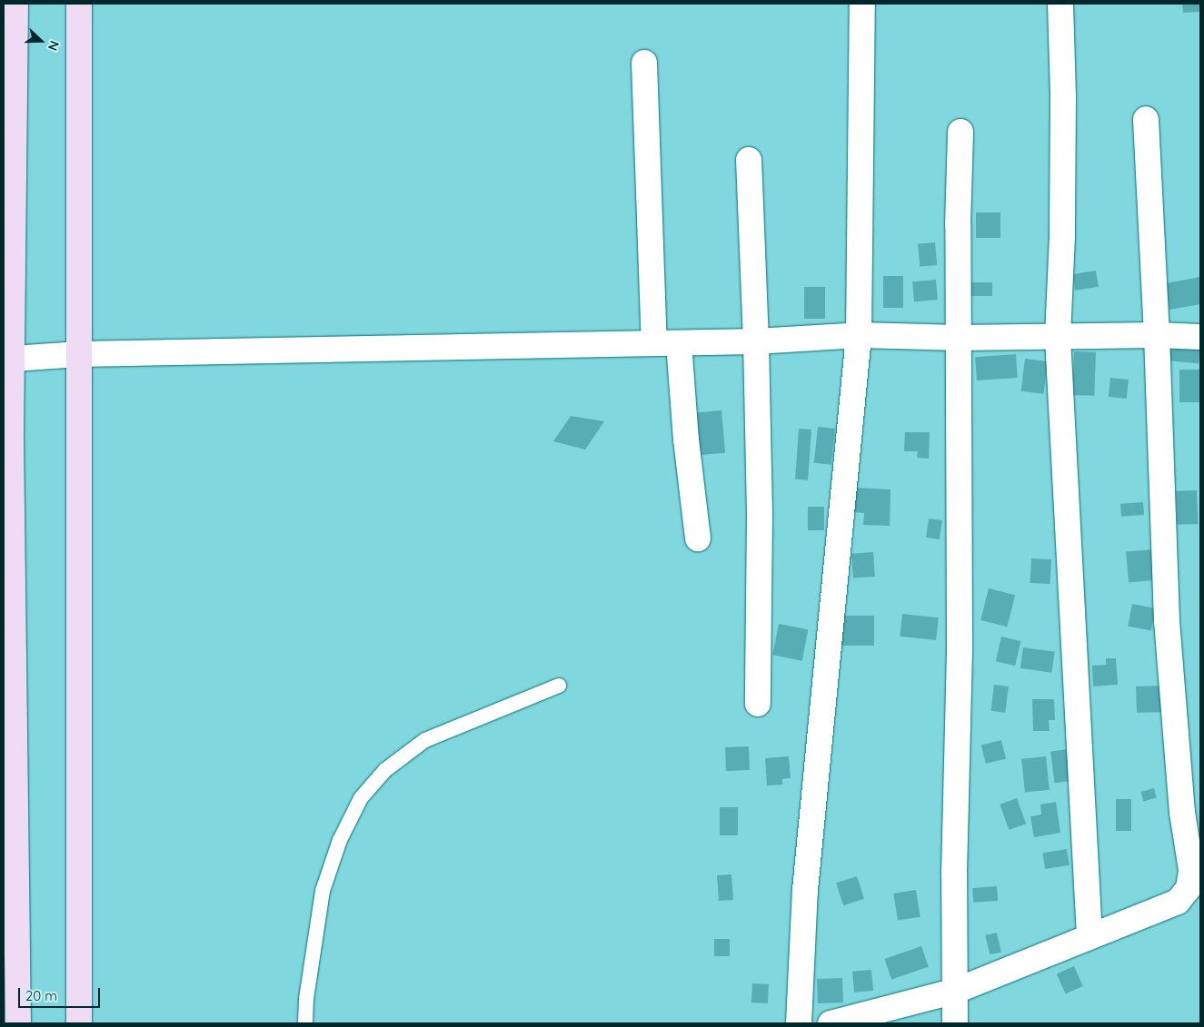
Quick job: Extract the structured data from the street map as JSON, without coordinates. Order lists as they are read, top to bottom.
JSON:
{
  "scale_bar": "20 m",
  "north": "right"
}
